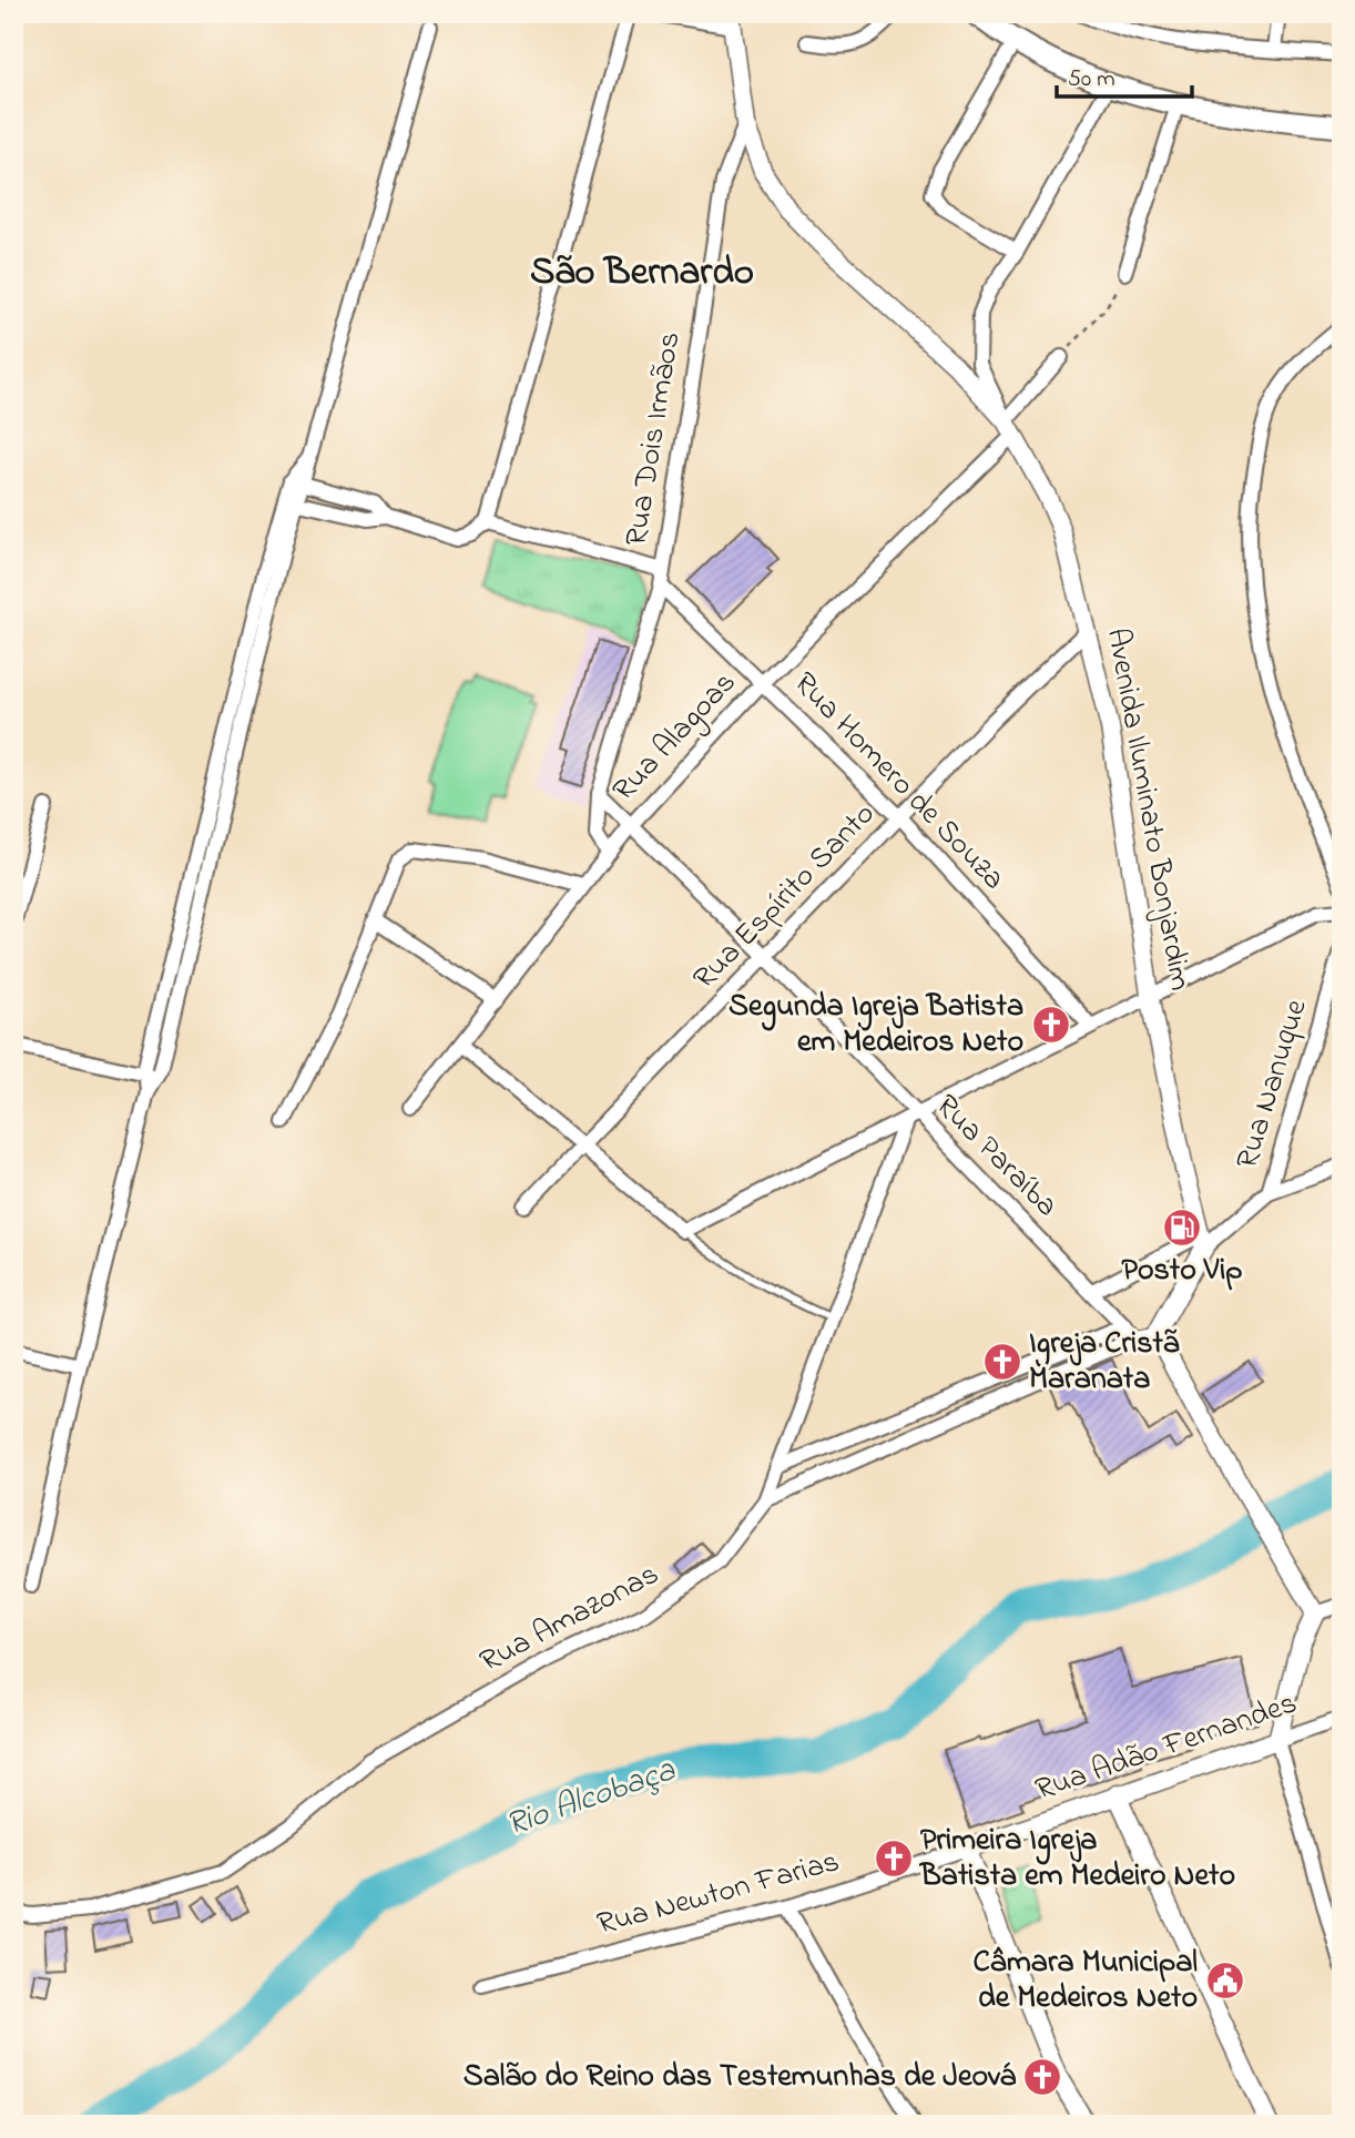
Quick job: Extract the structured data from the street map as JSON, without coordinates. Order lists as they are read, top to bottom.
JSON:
{
  "streets": {
    "street": [
      "Rua Dois Irmãos",
      "Rua Alagoas",
      "Rua Homero de Souza",
      "Avenida Iluminato Bonjardim",
      "Rua Espírito Santo",
      "Rua Nanuque",
      "Rua Paraíba",
      "Rua Amazonas",
      "Rua Adão Fernandes",
      "Rua Newton Farias"
    ]
  },
  "crossings": [
    ["Rua Dois Irmãos", "Rua Alagoas"],
    ["Rua Dois Irmãos", "Rua Homero de Souza"],
    ["Rua Dois Irmãos", "Avenida Iluminato Bonjardim"],
    ["Rua Dois Irmãos", "Rua Paraíba"],
    ["Rua Alagoas", "Rua Homero de Souza"],
    ["Rua Alagoas", "Avenida Iluminato Bonjardim"],
    ["Rua Alagoas", "Rua Paraíba"],
    ["Rua Homero de Souza", "Rua Espírito Santo"],
    ["Avenida Iluminato Bonjardim", "Rua Espírito Santo"],
    ["Rua Espírito Santo", "Rua Paraíba"],
    ["Rua Paraíba", "Rua Amazonas"],
    ["Rua Adão Fernandes", "Rua Newton Farias"]
  ],
  "districts": ["São Bernardo"],
  "water": ["Rio Alcobaça"],
  "places": {
    "church": [
      "Segunda Igreja Batista em Medeiros Neto",
      "Igreja Cristã Maranata",
      "Primeira Igreja Batista em Medeiro Neto",
      "Salão do Reino das Testemunhas de Jeová"
    ],
    "fuel station": ["Posto Vip"],
    "public building": ["Câmara Municipal de Medeiros Neto"]
  },
  "scale_bar": "50 m"
}
